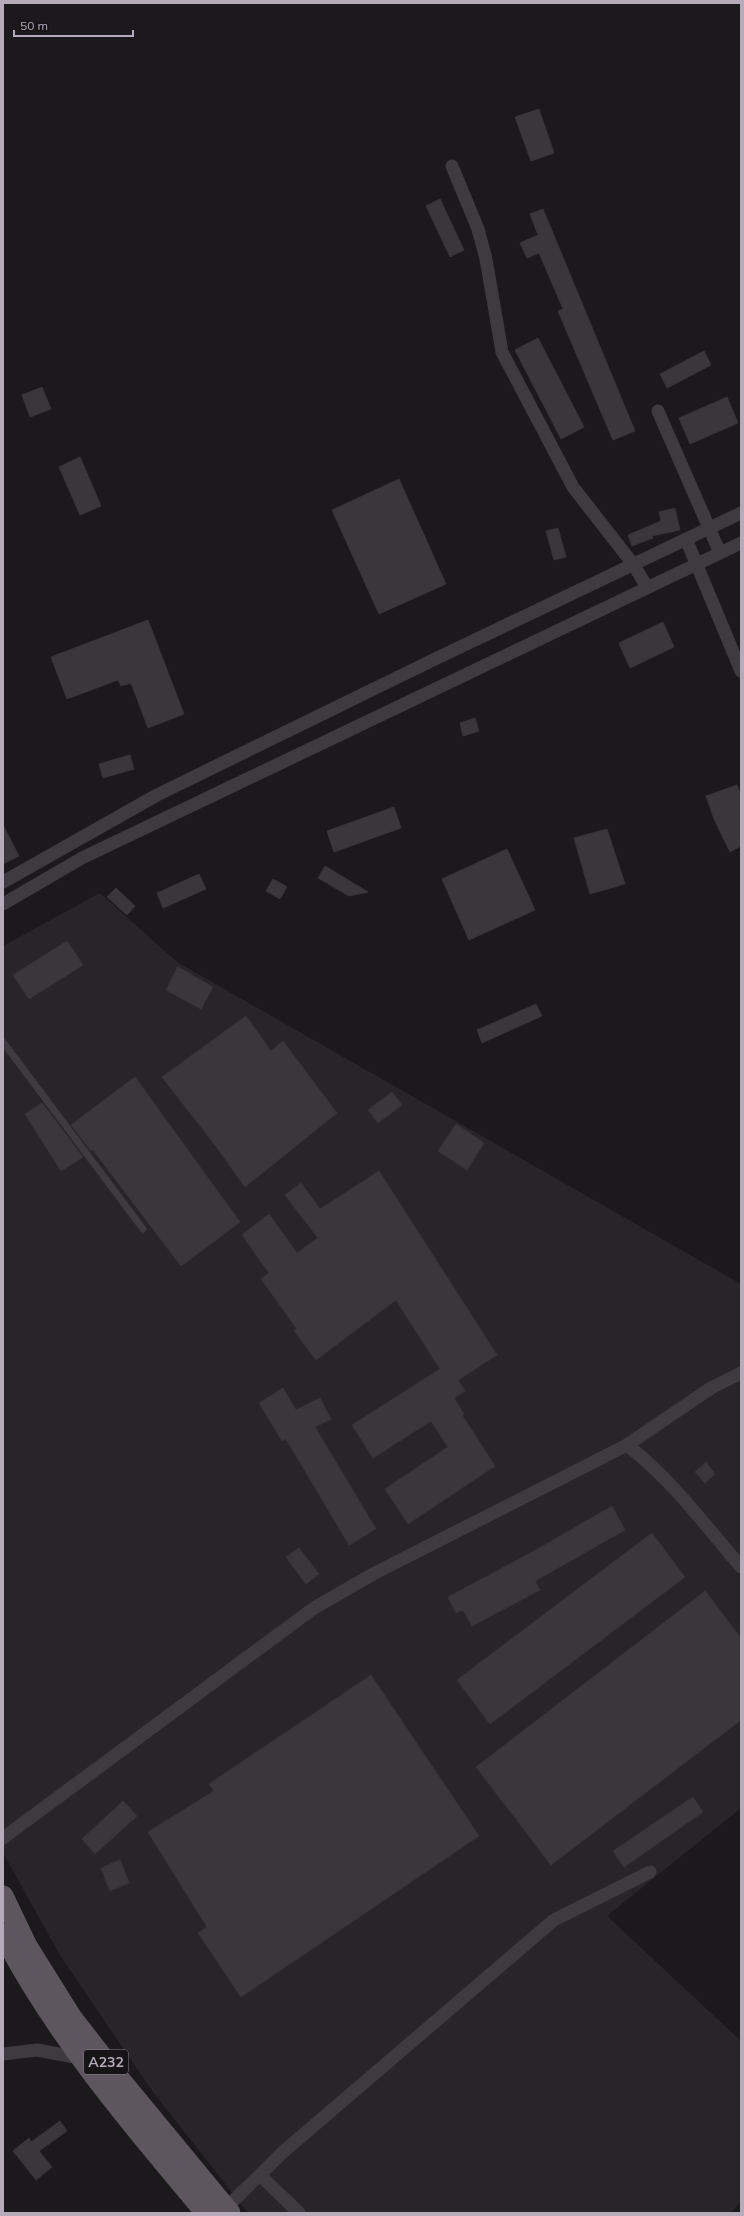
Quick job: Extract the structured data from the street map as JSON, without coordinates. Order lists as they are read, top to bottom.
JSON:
{
  "streets": {
    "main road": ["A232"]
  },
  "scale_bar": "50 m"
}
